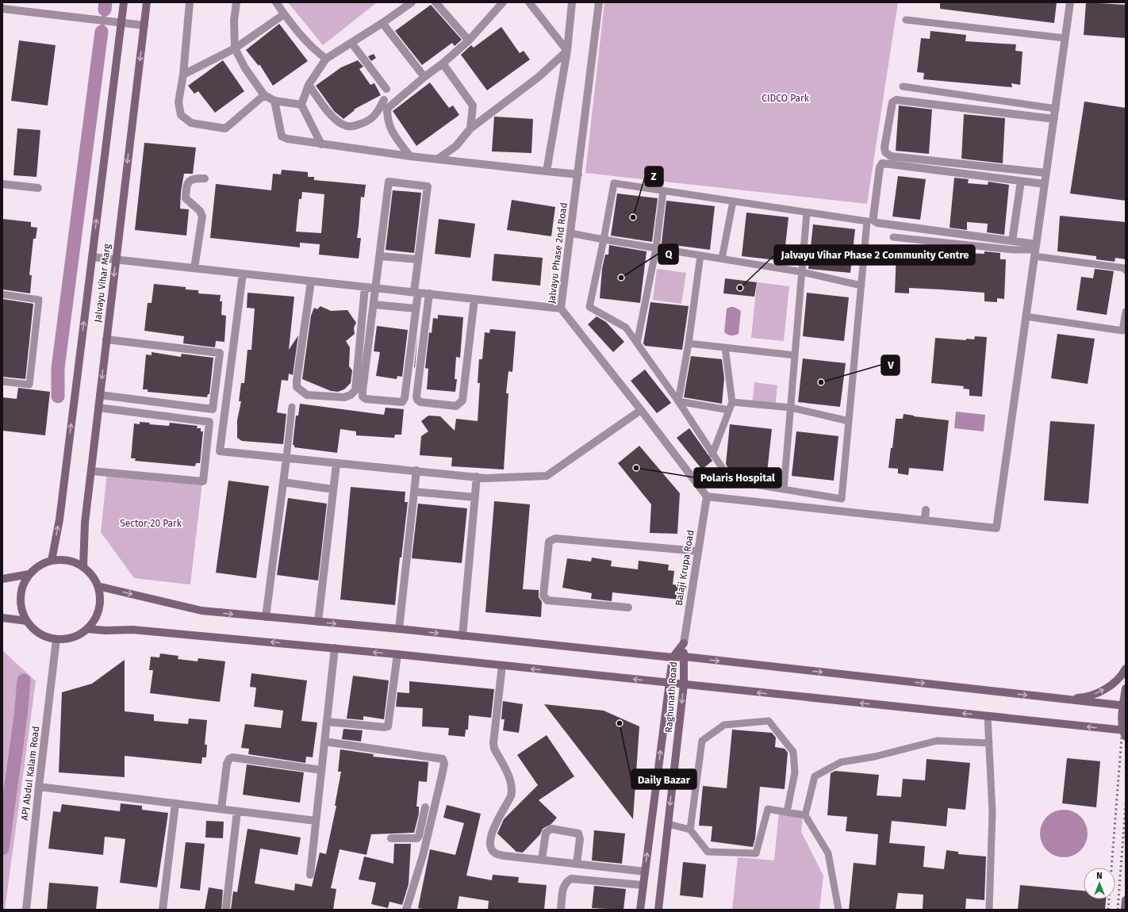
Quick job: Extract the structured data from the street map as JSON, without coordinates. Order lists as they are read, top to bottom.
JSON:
{
  "streets": {
    "main road": ["Jalvayu Vihar Marg", "Raghunath Road"],
    "street": ["Jalvayu Phase 2nd Road", "Balaji Krupa Road", "APJ Abdul Kalam Road"]
  },
  "crossings": [
    ["Jalvayu Phase 2nd Road", "Balaji Krupa Road"],
    ["Jalvayu Vihar Marg", "APJ Abdul Kalam Road"],
    ["Balaji Krupa Road", "Raghunath Road"]
  ],
  "parks": ["CIDCO Park", "Sector-20 Park"],
  "places": [
    "Z",
    "Q",
    "Jalvayu Vihar Phase 2 Community Centre",
    "V",
    "Polaris Hospital",
    "Daily Bazar"
  ],
  "north": "top"
}
